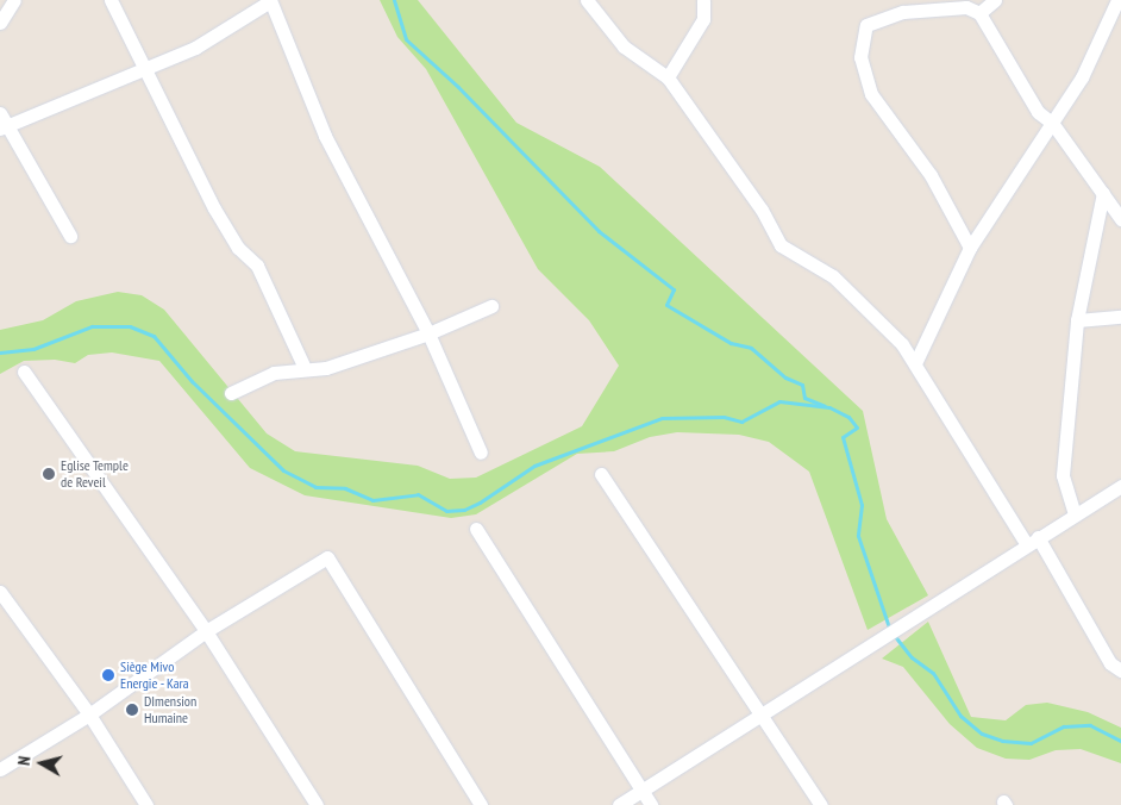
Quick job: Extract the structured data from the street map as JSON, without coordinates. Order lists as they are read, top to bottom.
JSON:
{
  "places": ["Eglise Temple de Reveil", "Siège Mivo Energie - Kara", "DImension Humaine"],
  "north": "left"
}
